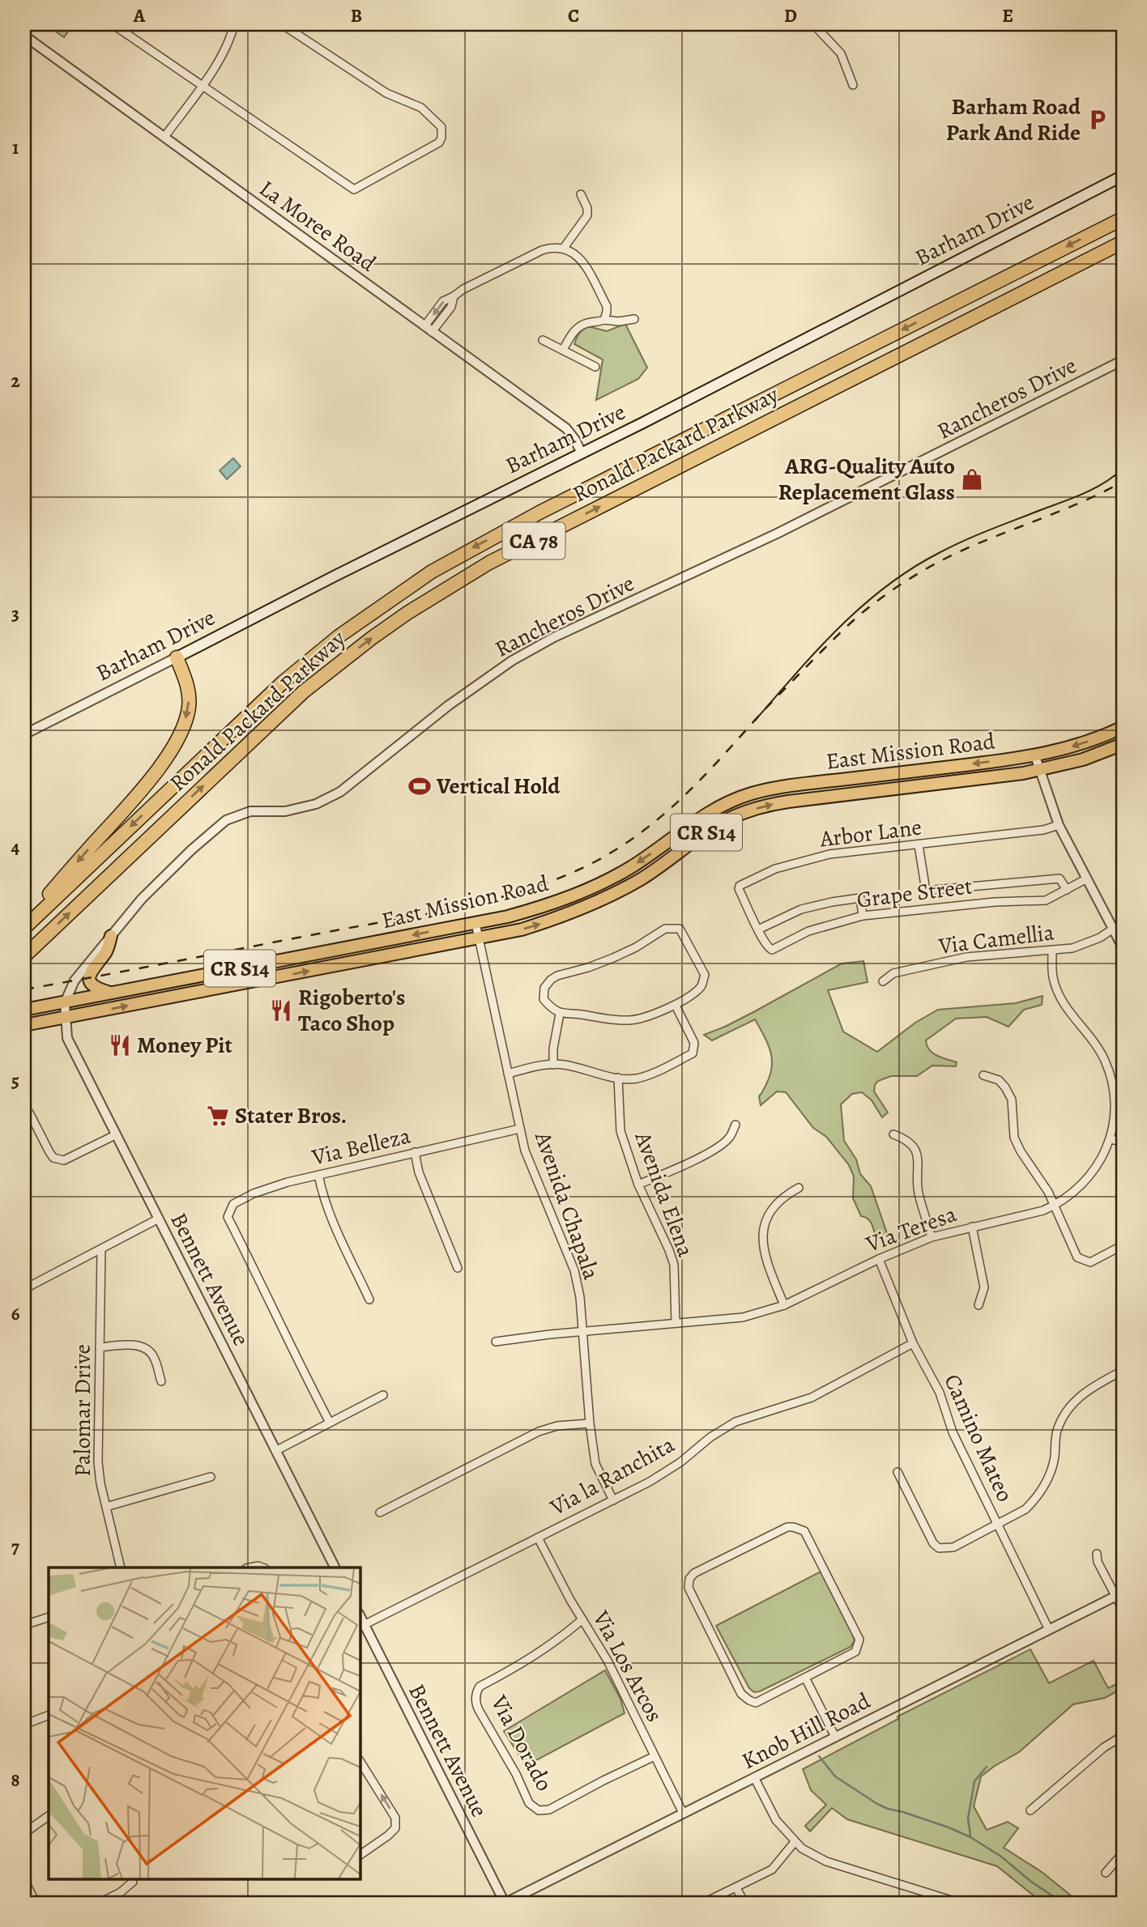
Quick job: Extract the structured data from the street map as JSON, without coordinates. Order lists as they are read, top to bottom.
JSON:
{
  "streets": {
    "highway": ["Ronald Packard Parkway", "CA 78"],
    "main road": ["Barham Drive", "East Mission Road", "CR S14"],
    "street": [
      "La Moree Road",
      "Rancheros Drive",
      "Arbor Lane",
      "Grape Street",
      "Via Camellia",
      "Via Belleza",
      "Avenida Elena",
      "Avenida Chapala",
      "Via Teresa",
      "Bennett Avenue",
      "Palomar Drive",
      "Camino Mateo",
      "Via la Ranchita",
      "Via Los Arcos",
      "Knob Hill Road",
      "Via Dorado"
    ]
  },
  "crossings": [
    ["La Moree Road", "Barham Drive"],
    ["Rancheros Drive", "East Mission Road"],
    ["Rancheros Drive", "Bennett Avenue"],
    ["East Mission Road", "Avenida Chapala"],
    ["East Mission Road", "Bennett Avenue"],
    ["Arbor Lane", "Grape Street"],
    ["Via Camellia", "Via Teresa"],
    ["Via Belleza", "Avenida Chapala"],
    ["Avenida Elena", "Via Teresa"],
    ["Avenida Chapala", "Via Teresa"],
    ["Avenida Chapala", "Via la Ranchita"],
    ["Via Teresa", "Camino Mateo"],
    ["Bennett Avenue", "Via la Ranchita"],
    ["Bennett Avenue", "Knob Hill Road"],
    ["Camino Mateo", "Via la Ranchita"],
    ["Camino Mateo", "Knob Hill Road"],
    ["Via la Ranchita", "Via Los Arcos"],
    ["Via Los Arcos", "Knob Hill Road"],
    ["Via Los Arcos", "Via Dorado"]
  ],
  "places": {
    "parking": ["Barham Road Park And Ride"],
    "shop": ["ARG-Quality Auto Replacement Glass"],
    "sports": ["Vertical Hold"],
    "restaurant": ["Rigoberto's Taco Shop", "Money Pit"],
    "supermarket": ["Stater Bros."]
  },
  "grid": {
    "columns": [
      "A",
      "B",
      "C",
      "D",
      "E"
    ],
    "rows": [
      "1",
      "2",
      "3",
      "4",
      "5",
      "6",
      "7",
      "8"
    ]
  }
}
